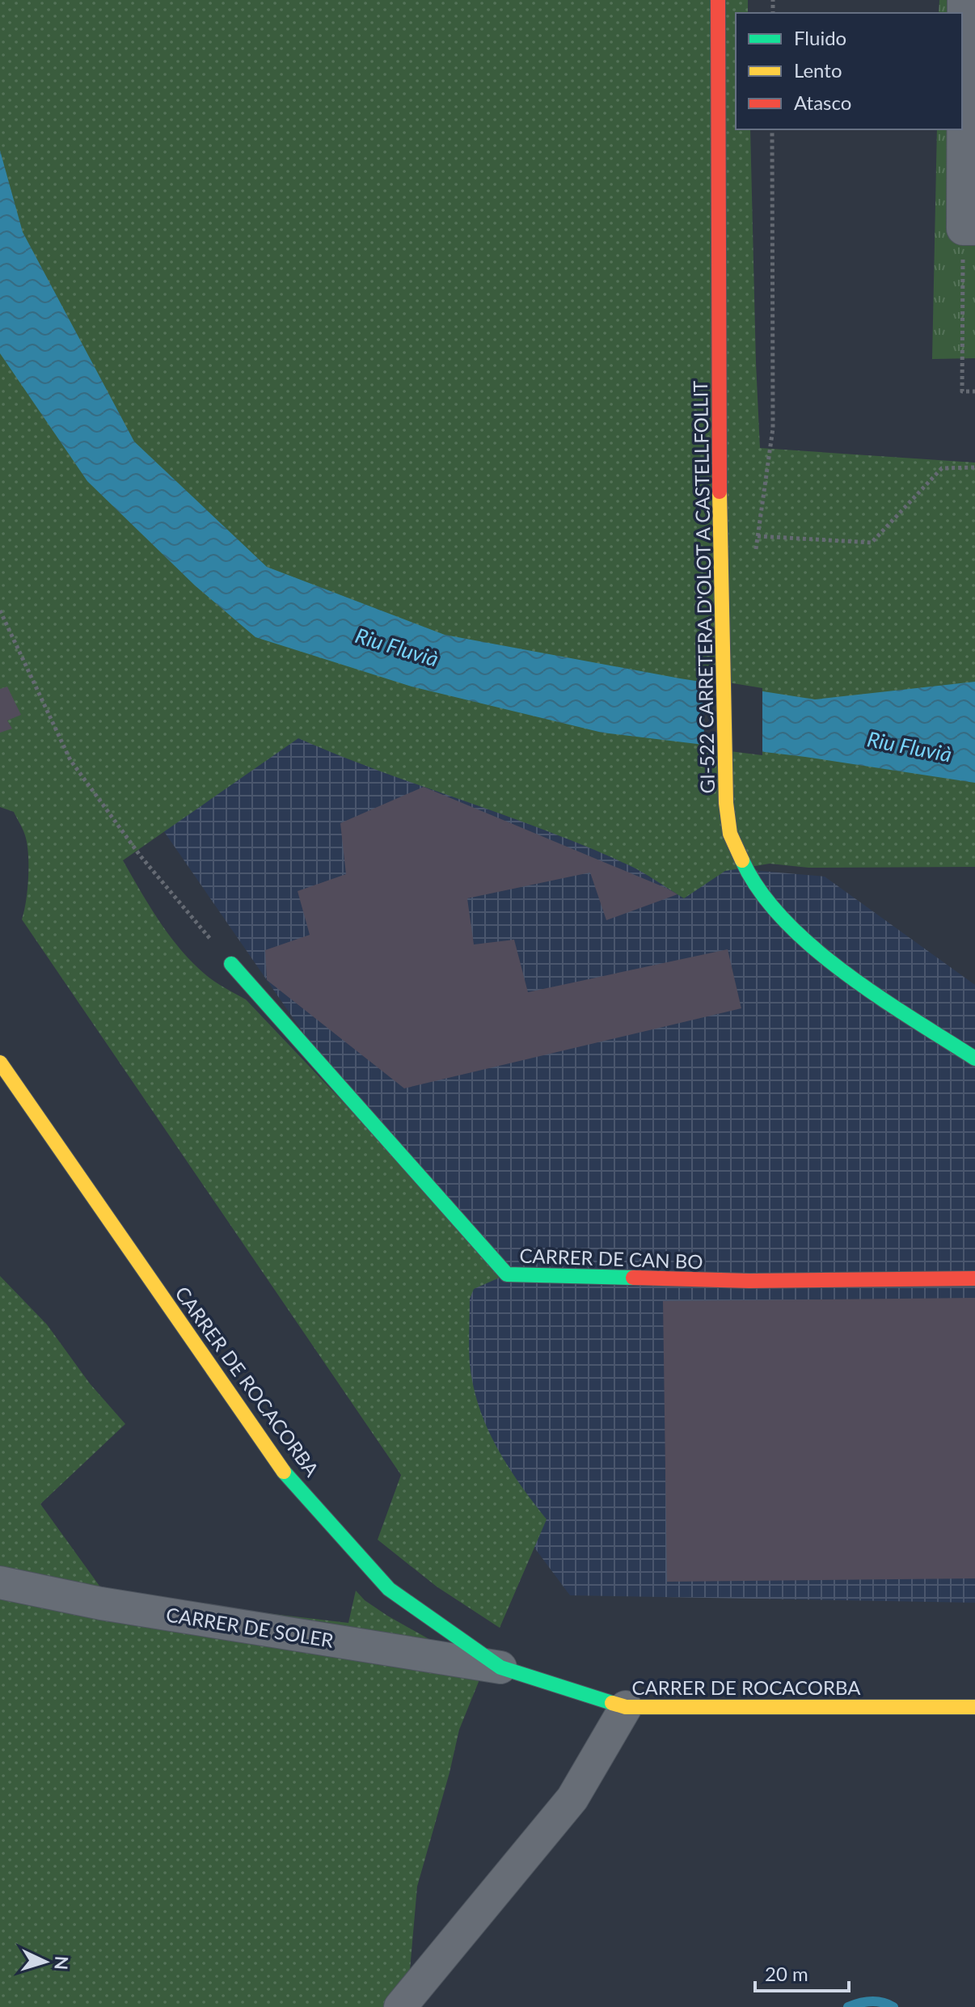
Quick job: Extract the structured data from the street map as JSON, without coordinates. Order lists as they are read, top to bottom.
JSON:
{
  "streets": {
    "street": [
      "GI-522 CARRETERA D'OLOT A CASTELLFOLLIT",
      "CARRER DE CAN BO",
      "CARRER DE ROCACORBA",
      "CARRER DE SOLER"
    ]
  },
  "crossings": [
    ["CARRER DE ROCACORBA", "CARRER DE SOLER"]
  ],
  "water": ["Riu Fluvià"],
  "legend": ["Fluido", "Lento", "Atasco"],
  "scale_bar": "20 m",
  "north": "right"
}
